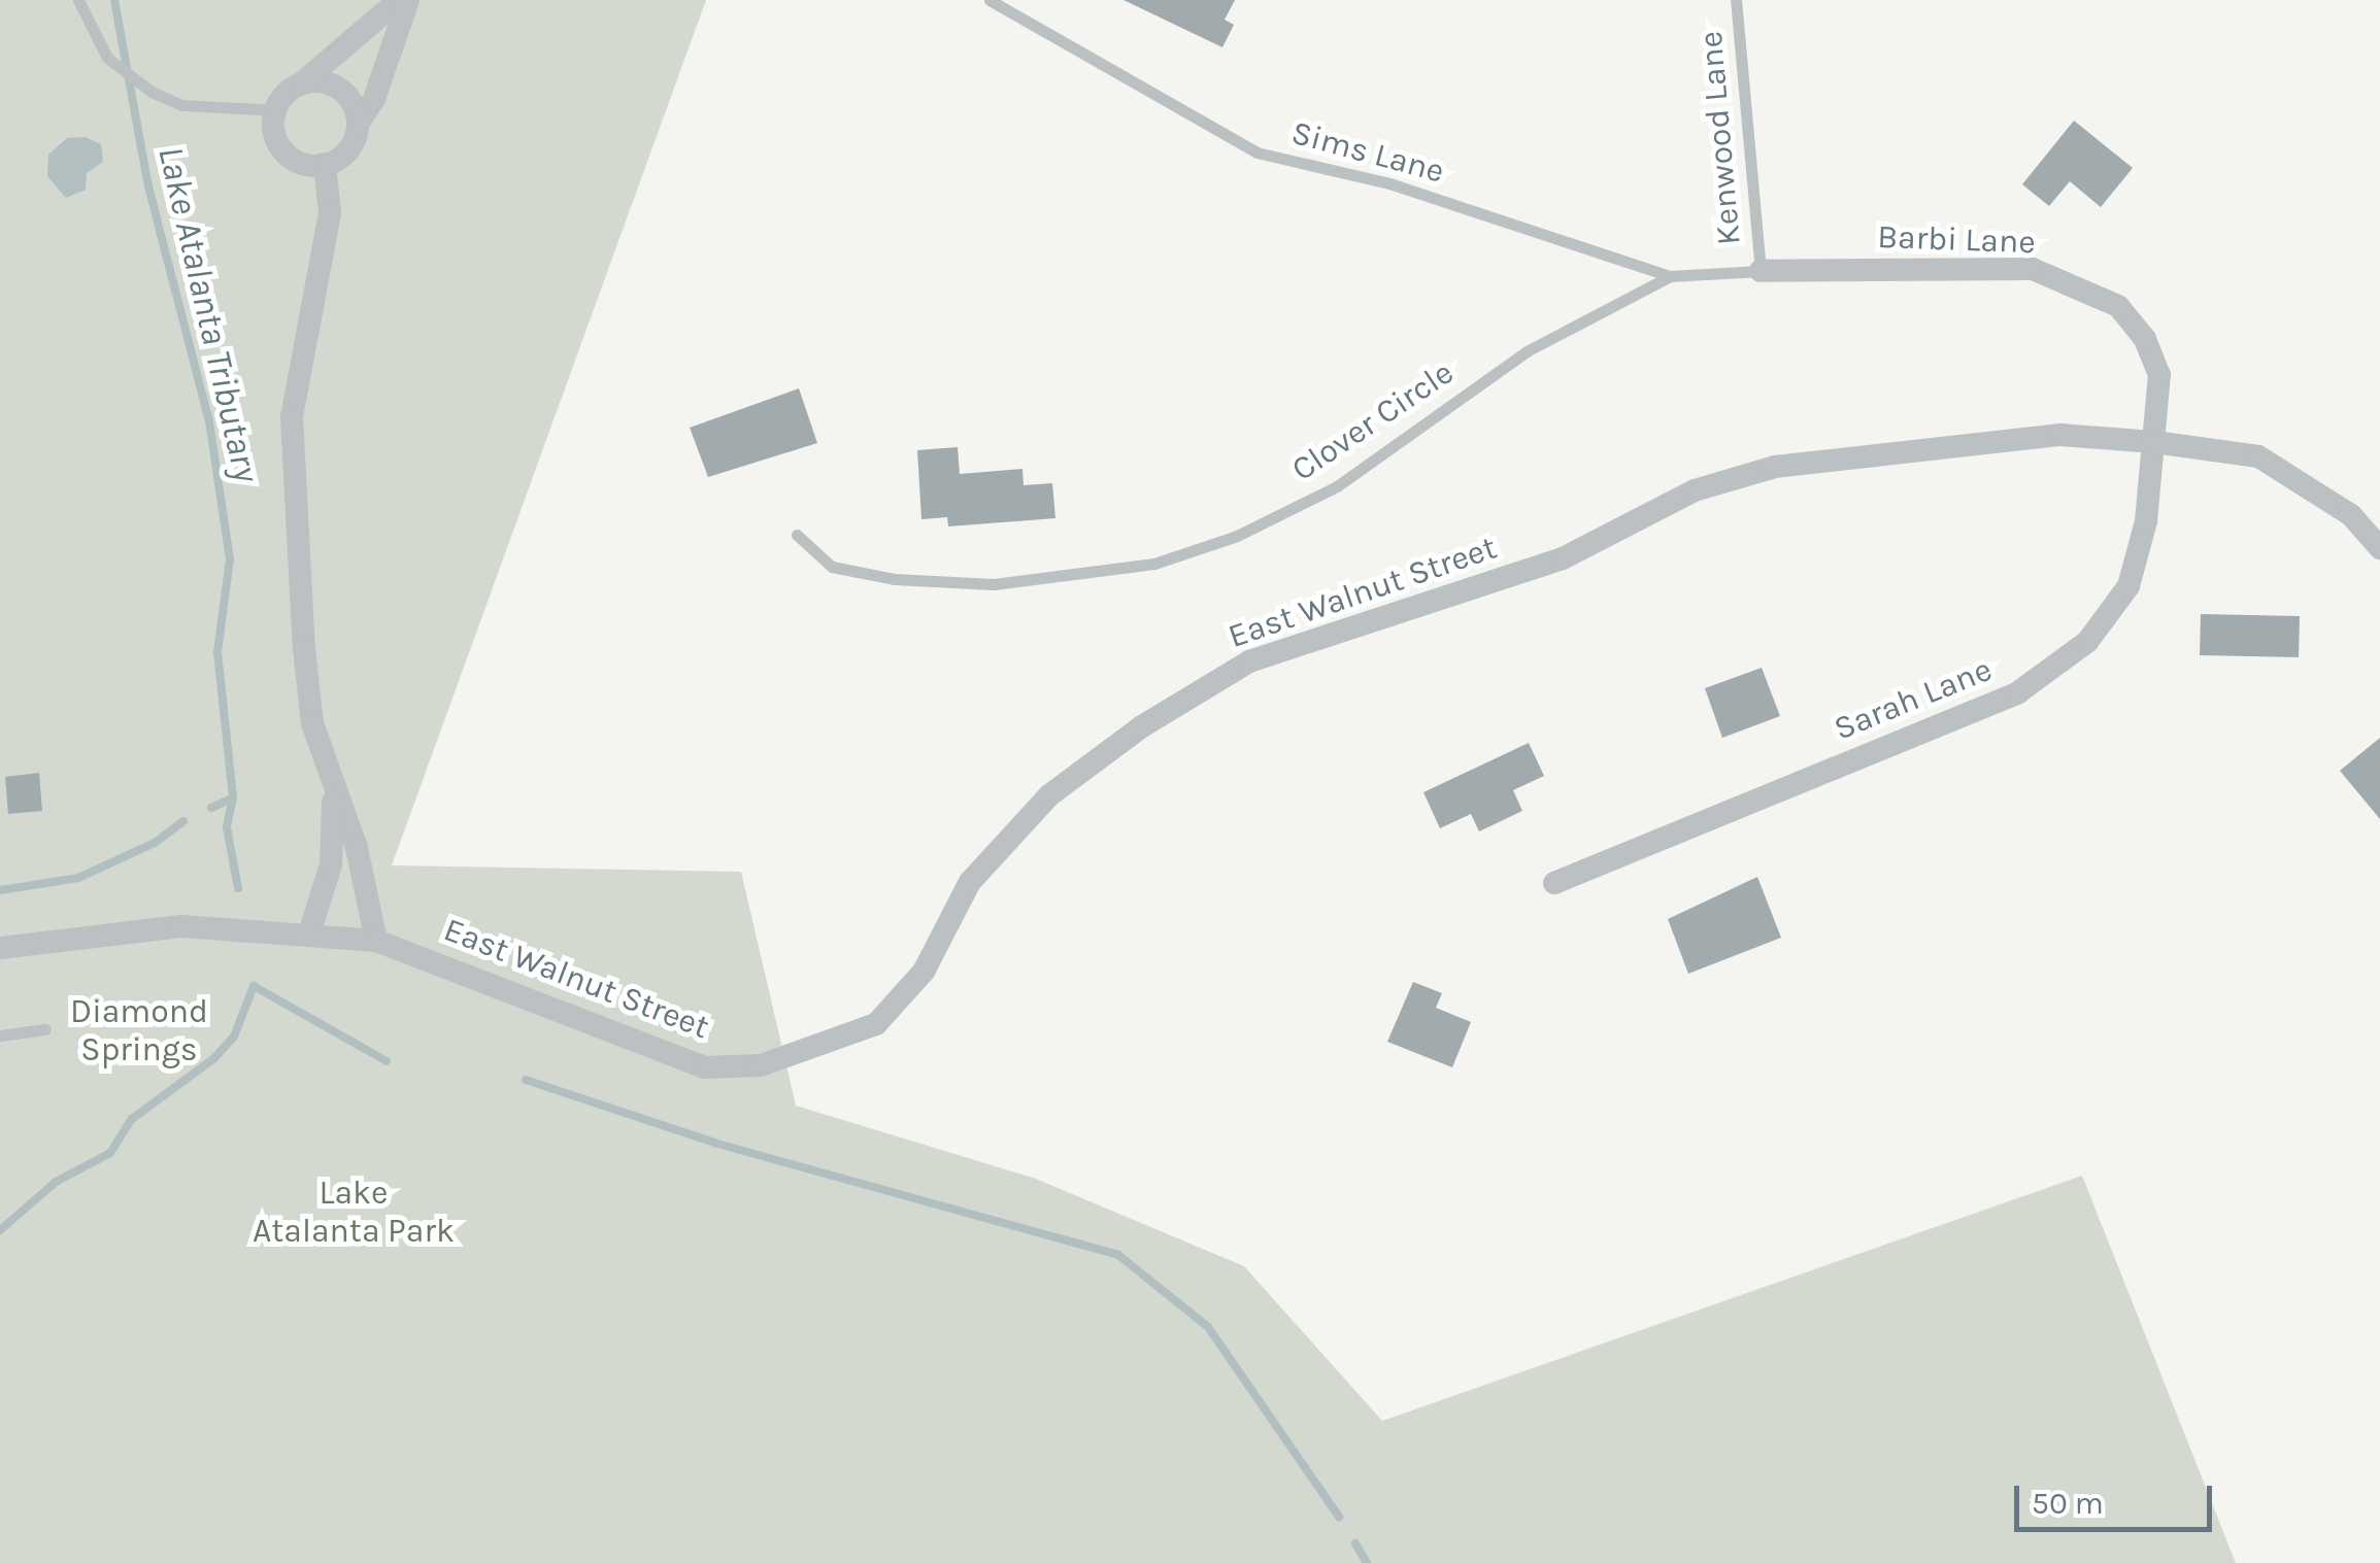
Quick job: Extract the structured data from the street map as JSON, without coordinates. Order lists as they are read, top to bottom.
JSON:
{
  "streets": {
    "street": ["Barbi Lane", "East Walnut Street", "Sarah Lane"],
    "lane": ["Kenwood Lane", "Sims Lane", "Clover Circle"]
  },
  "crossings": [
    ["Kenwood Lane", "Sims Lane"],
    ["Kenwood Lane", "Barbi Lane"],
    ["Sims Lane", "Barbi Lane"],
    ["Sims Lane", "Clover Circle"],
    ["Barbi Lane", "East Walnut Street"],
    ["Barbi Lane", "Sarah Lane"],
    ["East Walnut Street", "Sarah Lane"]
  ],
  "water": ["Lake Atalanta Tributary"],
  "parks": ["Diamond Springs", "Lake Atalanta Park"],
  "scale_bar": "50 m"
}
